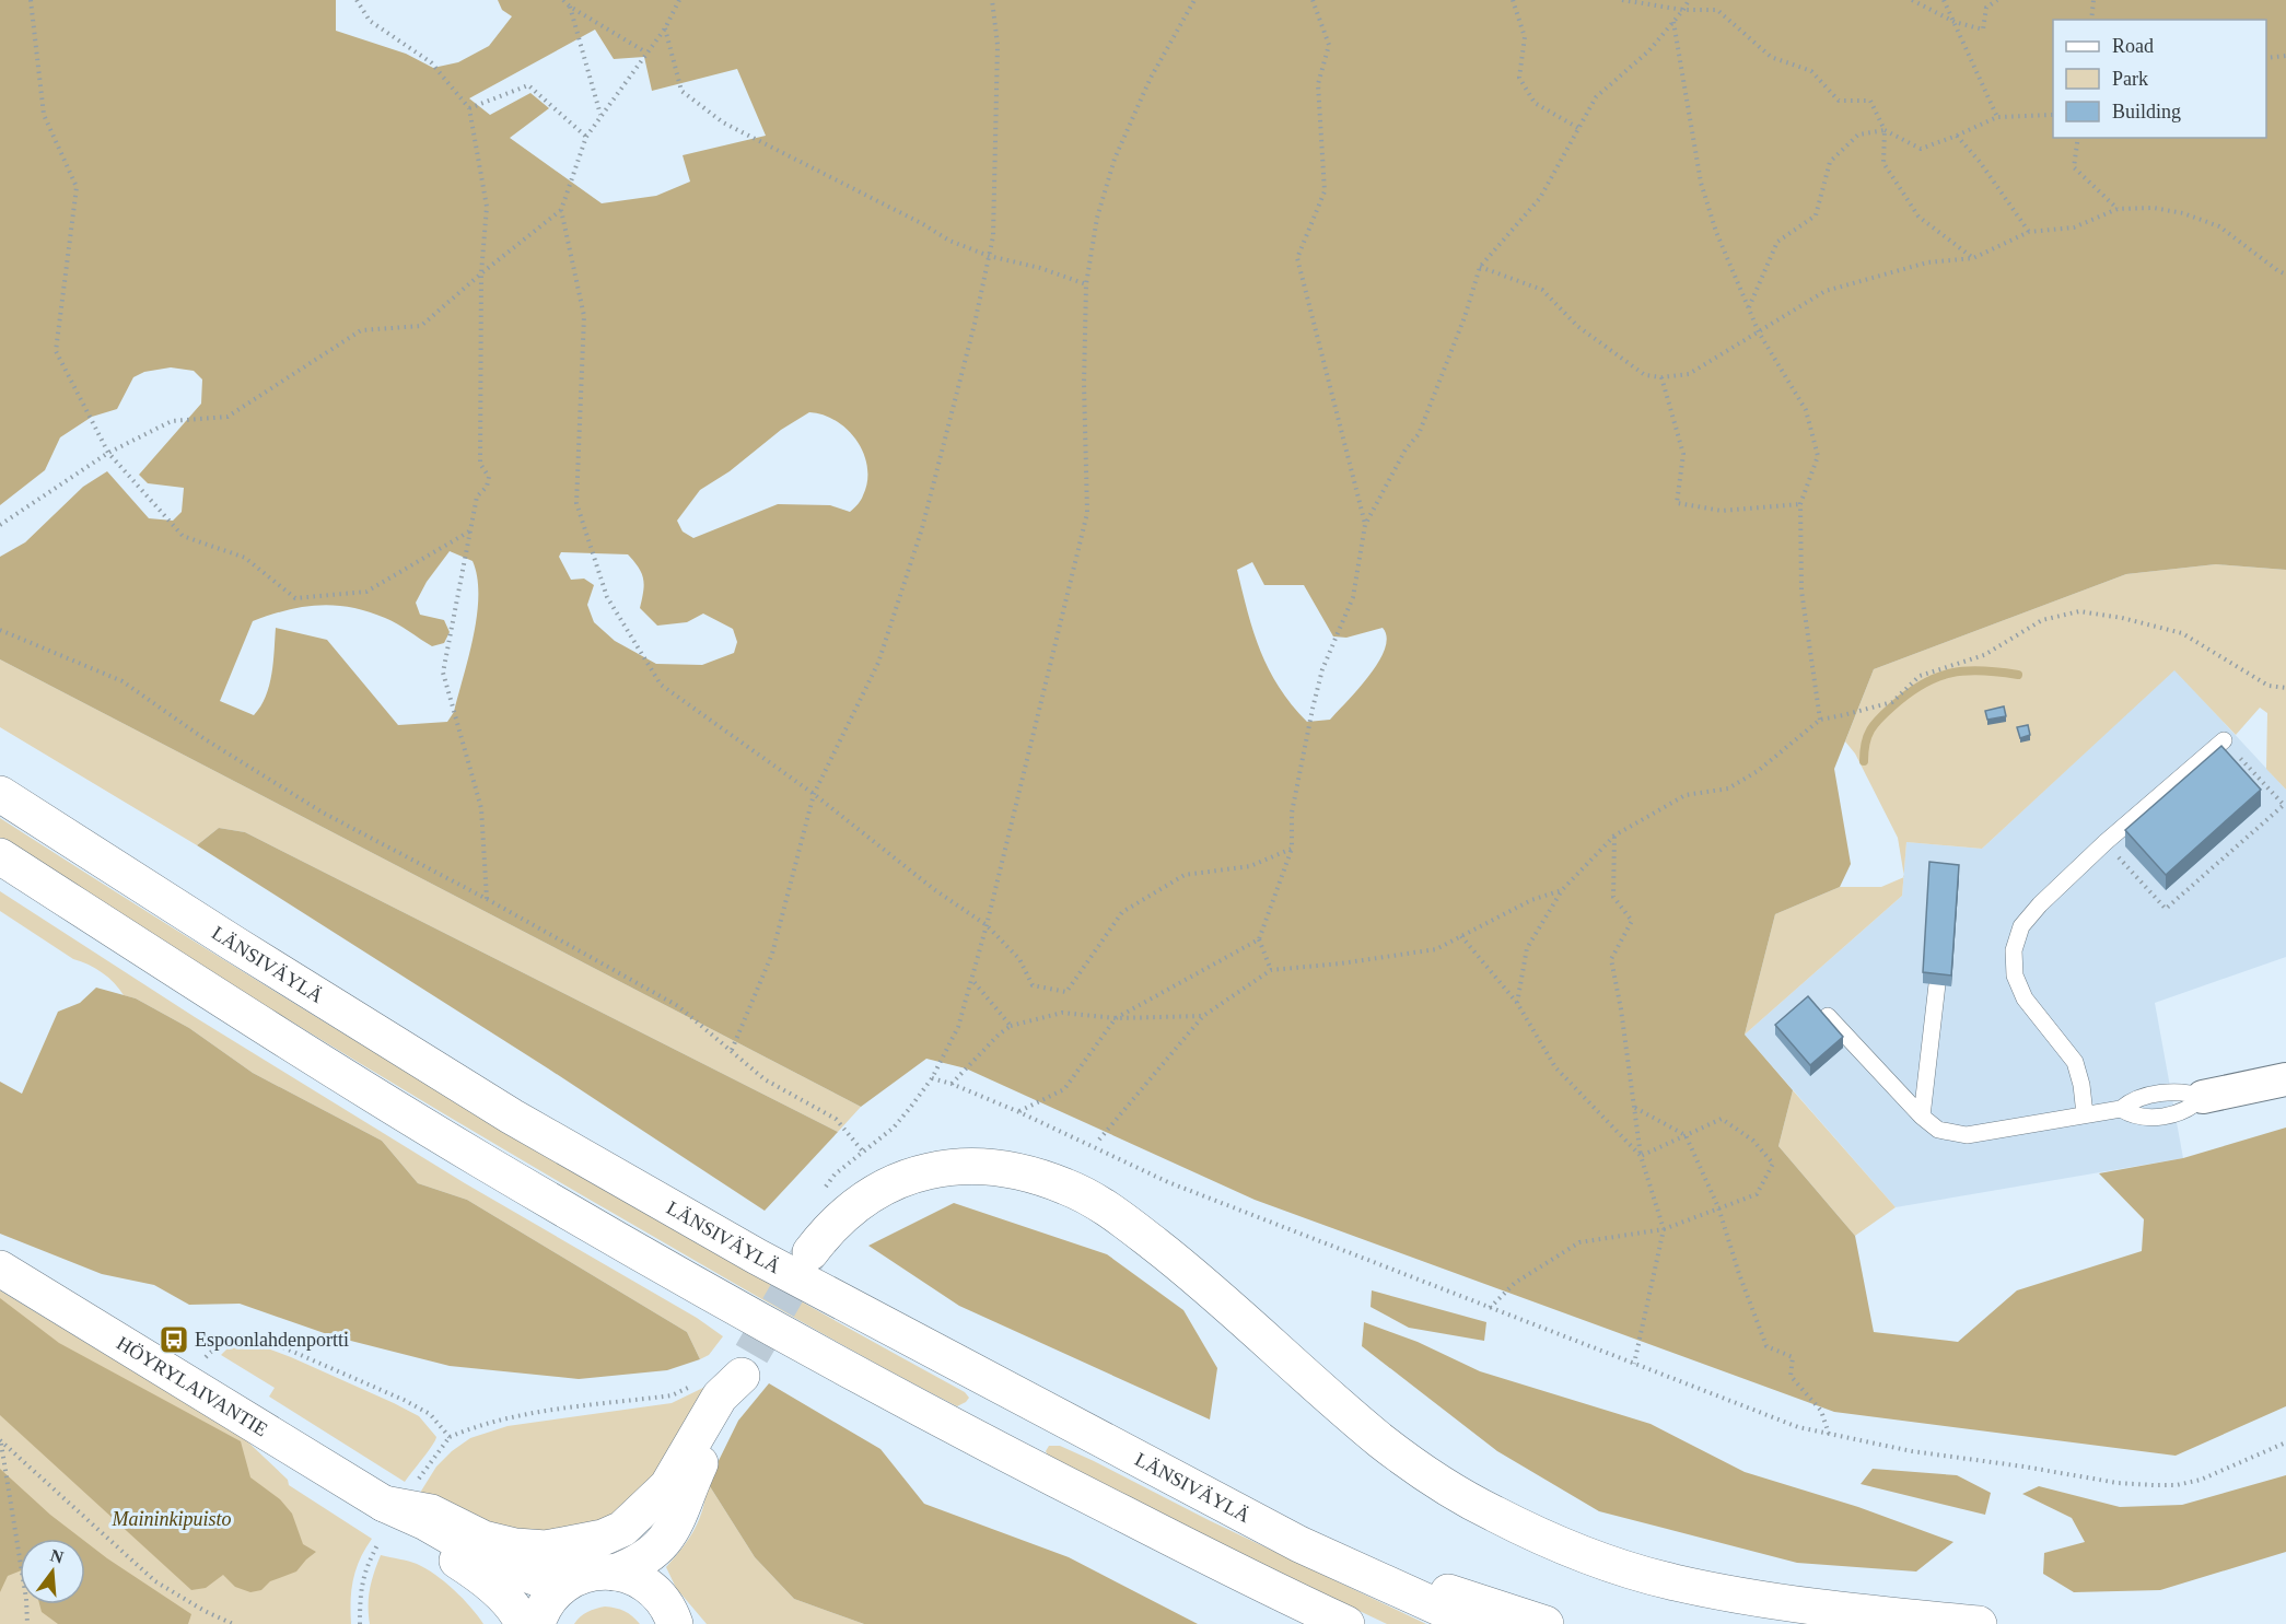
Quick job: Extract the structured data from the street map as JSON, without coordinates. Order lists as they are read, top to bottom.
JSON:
{
  "streets": {
    "main road": ["LÄNSIVÄYLÄ", "HÖYRYLAIVANTIE"]
  },
  "parks": ["Maininkipuisto"],
  "places": {
    "bus stop": ["Espoonlahdenportti"]
  },
  "legend": ["Road", "Park", "Building"],
  "north": "top"
}
